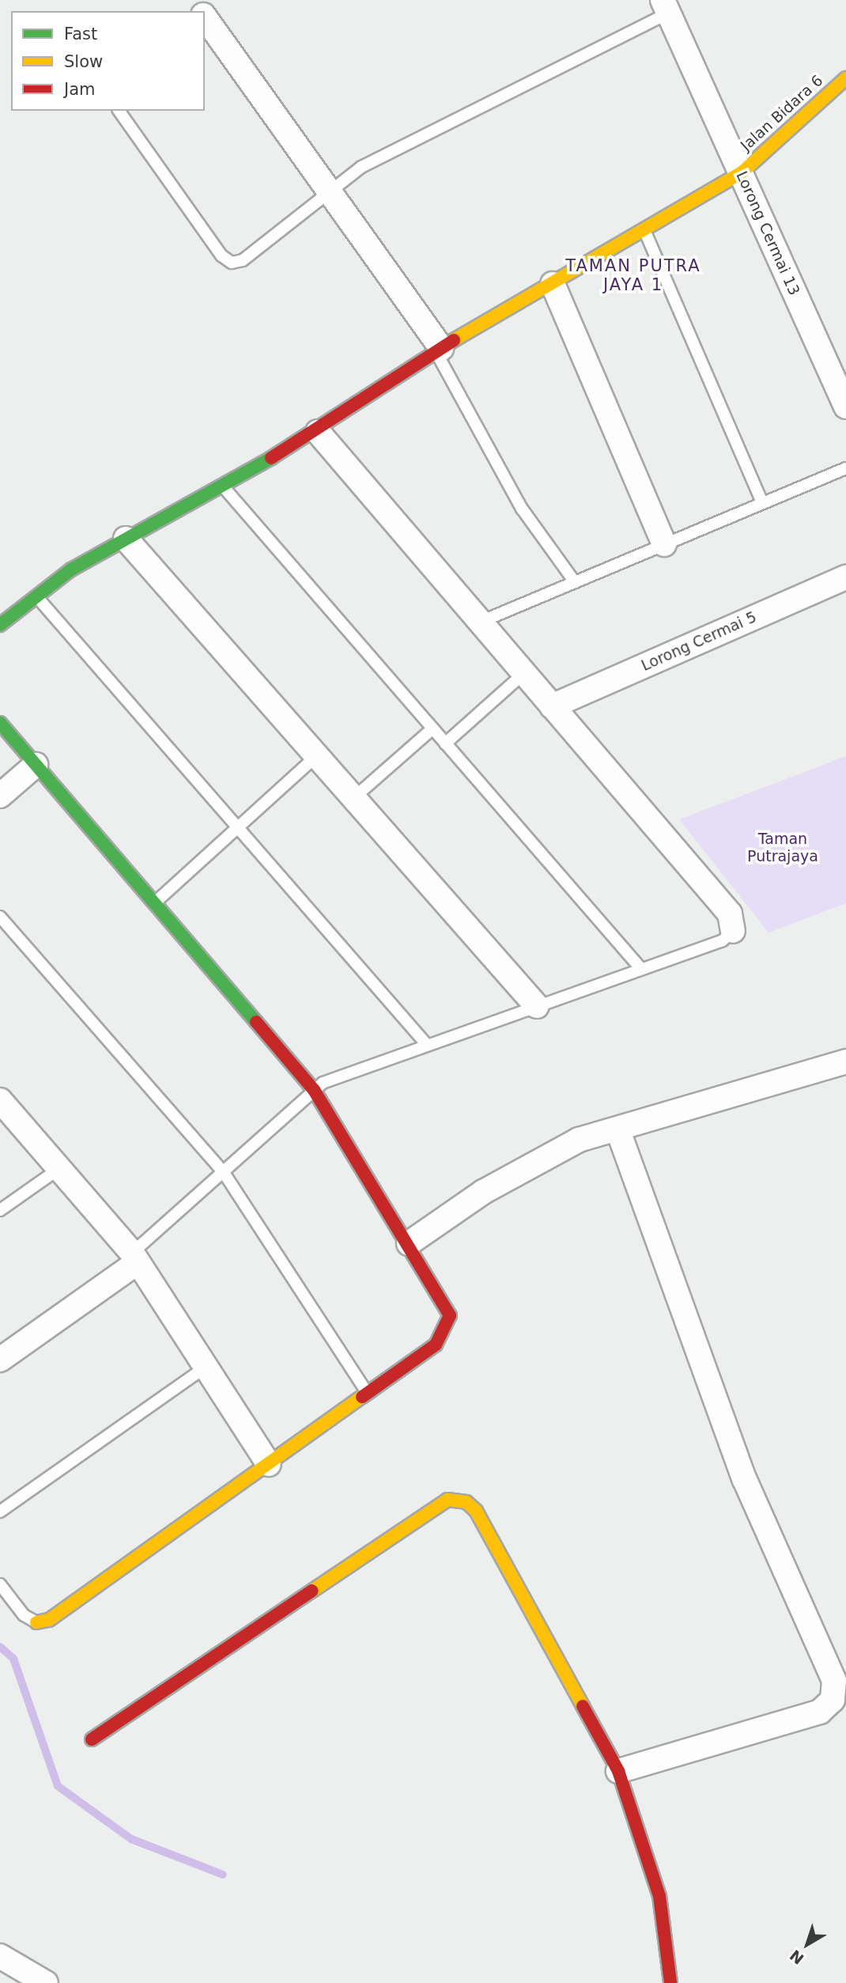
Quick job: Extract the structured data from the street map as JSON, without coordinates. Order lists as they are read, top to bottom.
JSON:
{
  "streets": {
    "street": ["Jalan Bidara 6", "Lorong Cermai 13", "Lorong Cermai 5"]
  },
  "crossings": [
    ["Jalan Bidara 6", "Lorong Cermai 13"]
  ],
  "districts": ["TAMAN PUTRA JAYA 1"],
  "parks": ["Taman Putrajaya"],
  "legend": ["Fast", "Slow", "Jam"],
  "north": "bottom left"
}
